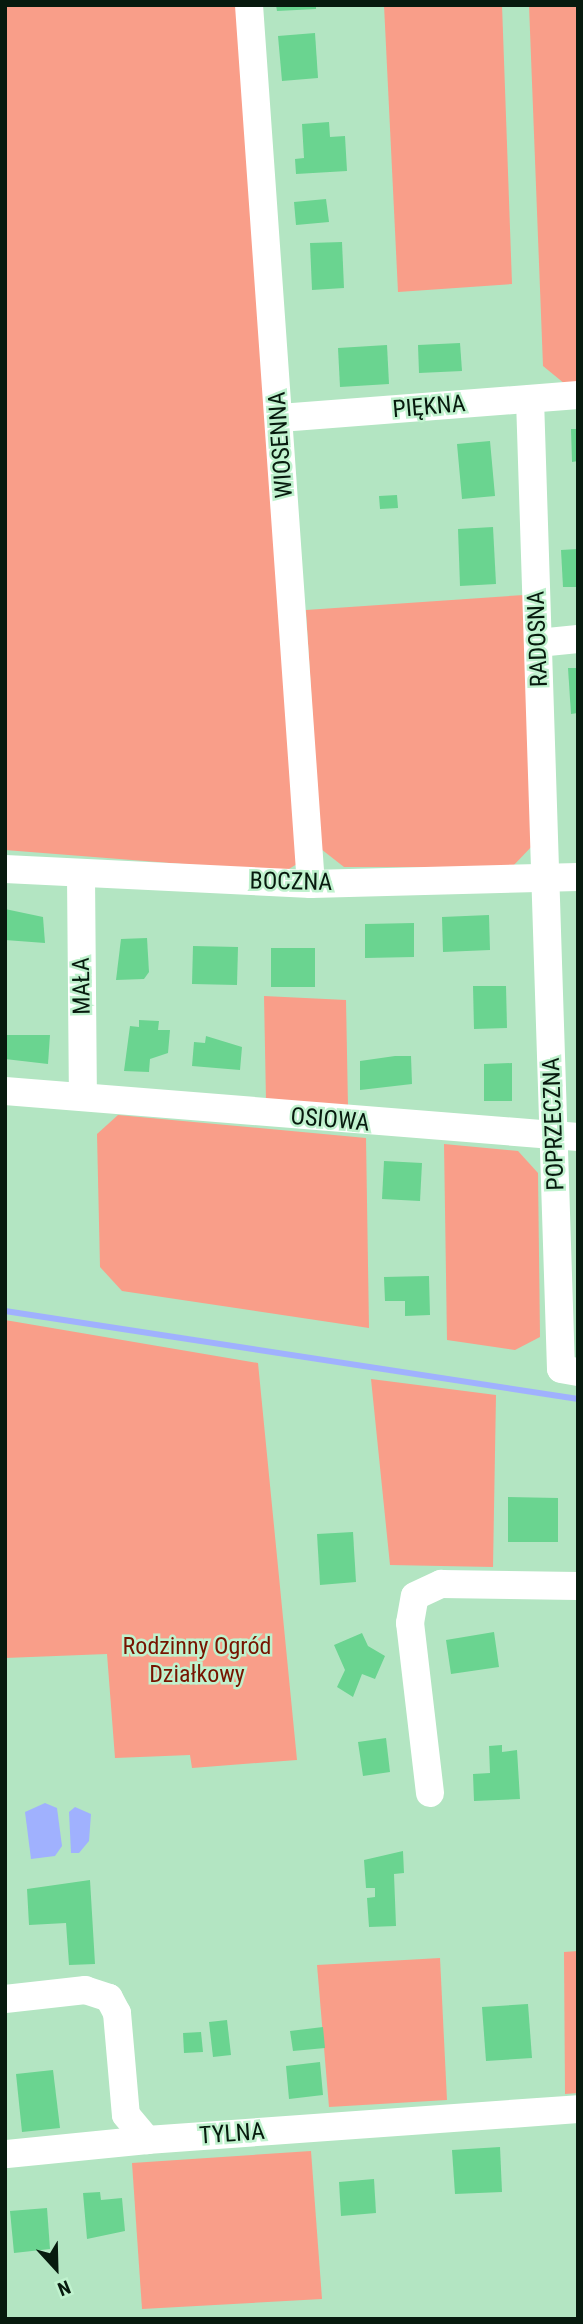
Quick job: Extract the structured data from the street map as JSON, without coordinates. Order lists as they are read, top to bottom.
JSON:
{
  "streets": {
    "street": [
      "PIĘKNA",
      "WIOSENNA",
      "RADOSNA",
      "BOCZNA",
      "MAŁA",
      "OSIOWA",
      "POPRZECZNA",
      "TYLNA"
    ]
  },
  "crossings": [
    ["PIĘKNA", "WIOSENNA"],
    ["PIĘKNA", "RADOSNA"],
    ["WIOSENNA", "BOCZNA"],
    ["RADOSNA", "BOCZNA"],
    ["RADOSNA", "POPRZECZNA"],
    ["BOCZNA", "MAŁA"],
    ["BOCZNA", "POPRZECZNA"],
    ["MAŁA", "OSIOWA"],
    ["OSIOWA", "POPRZECZNA"]
  ],
  "parks": ["Rodzinny Ogród Działkowy"],
  "north": "bottom"
}
